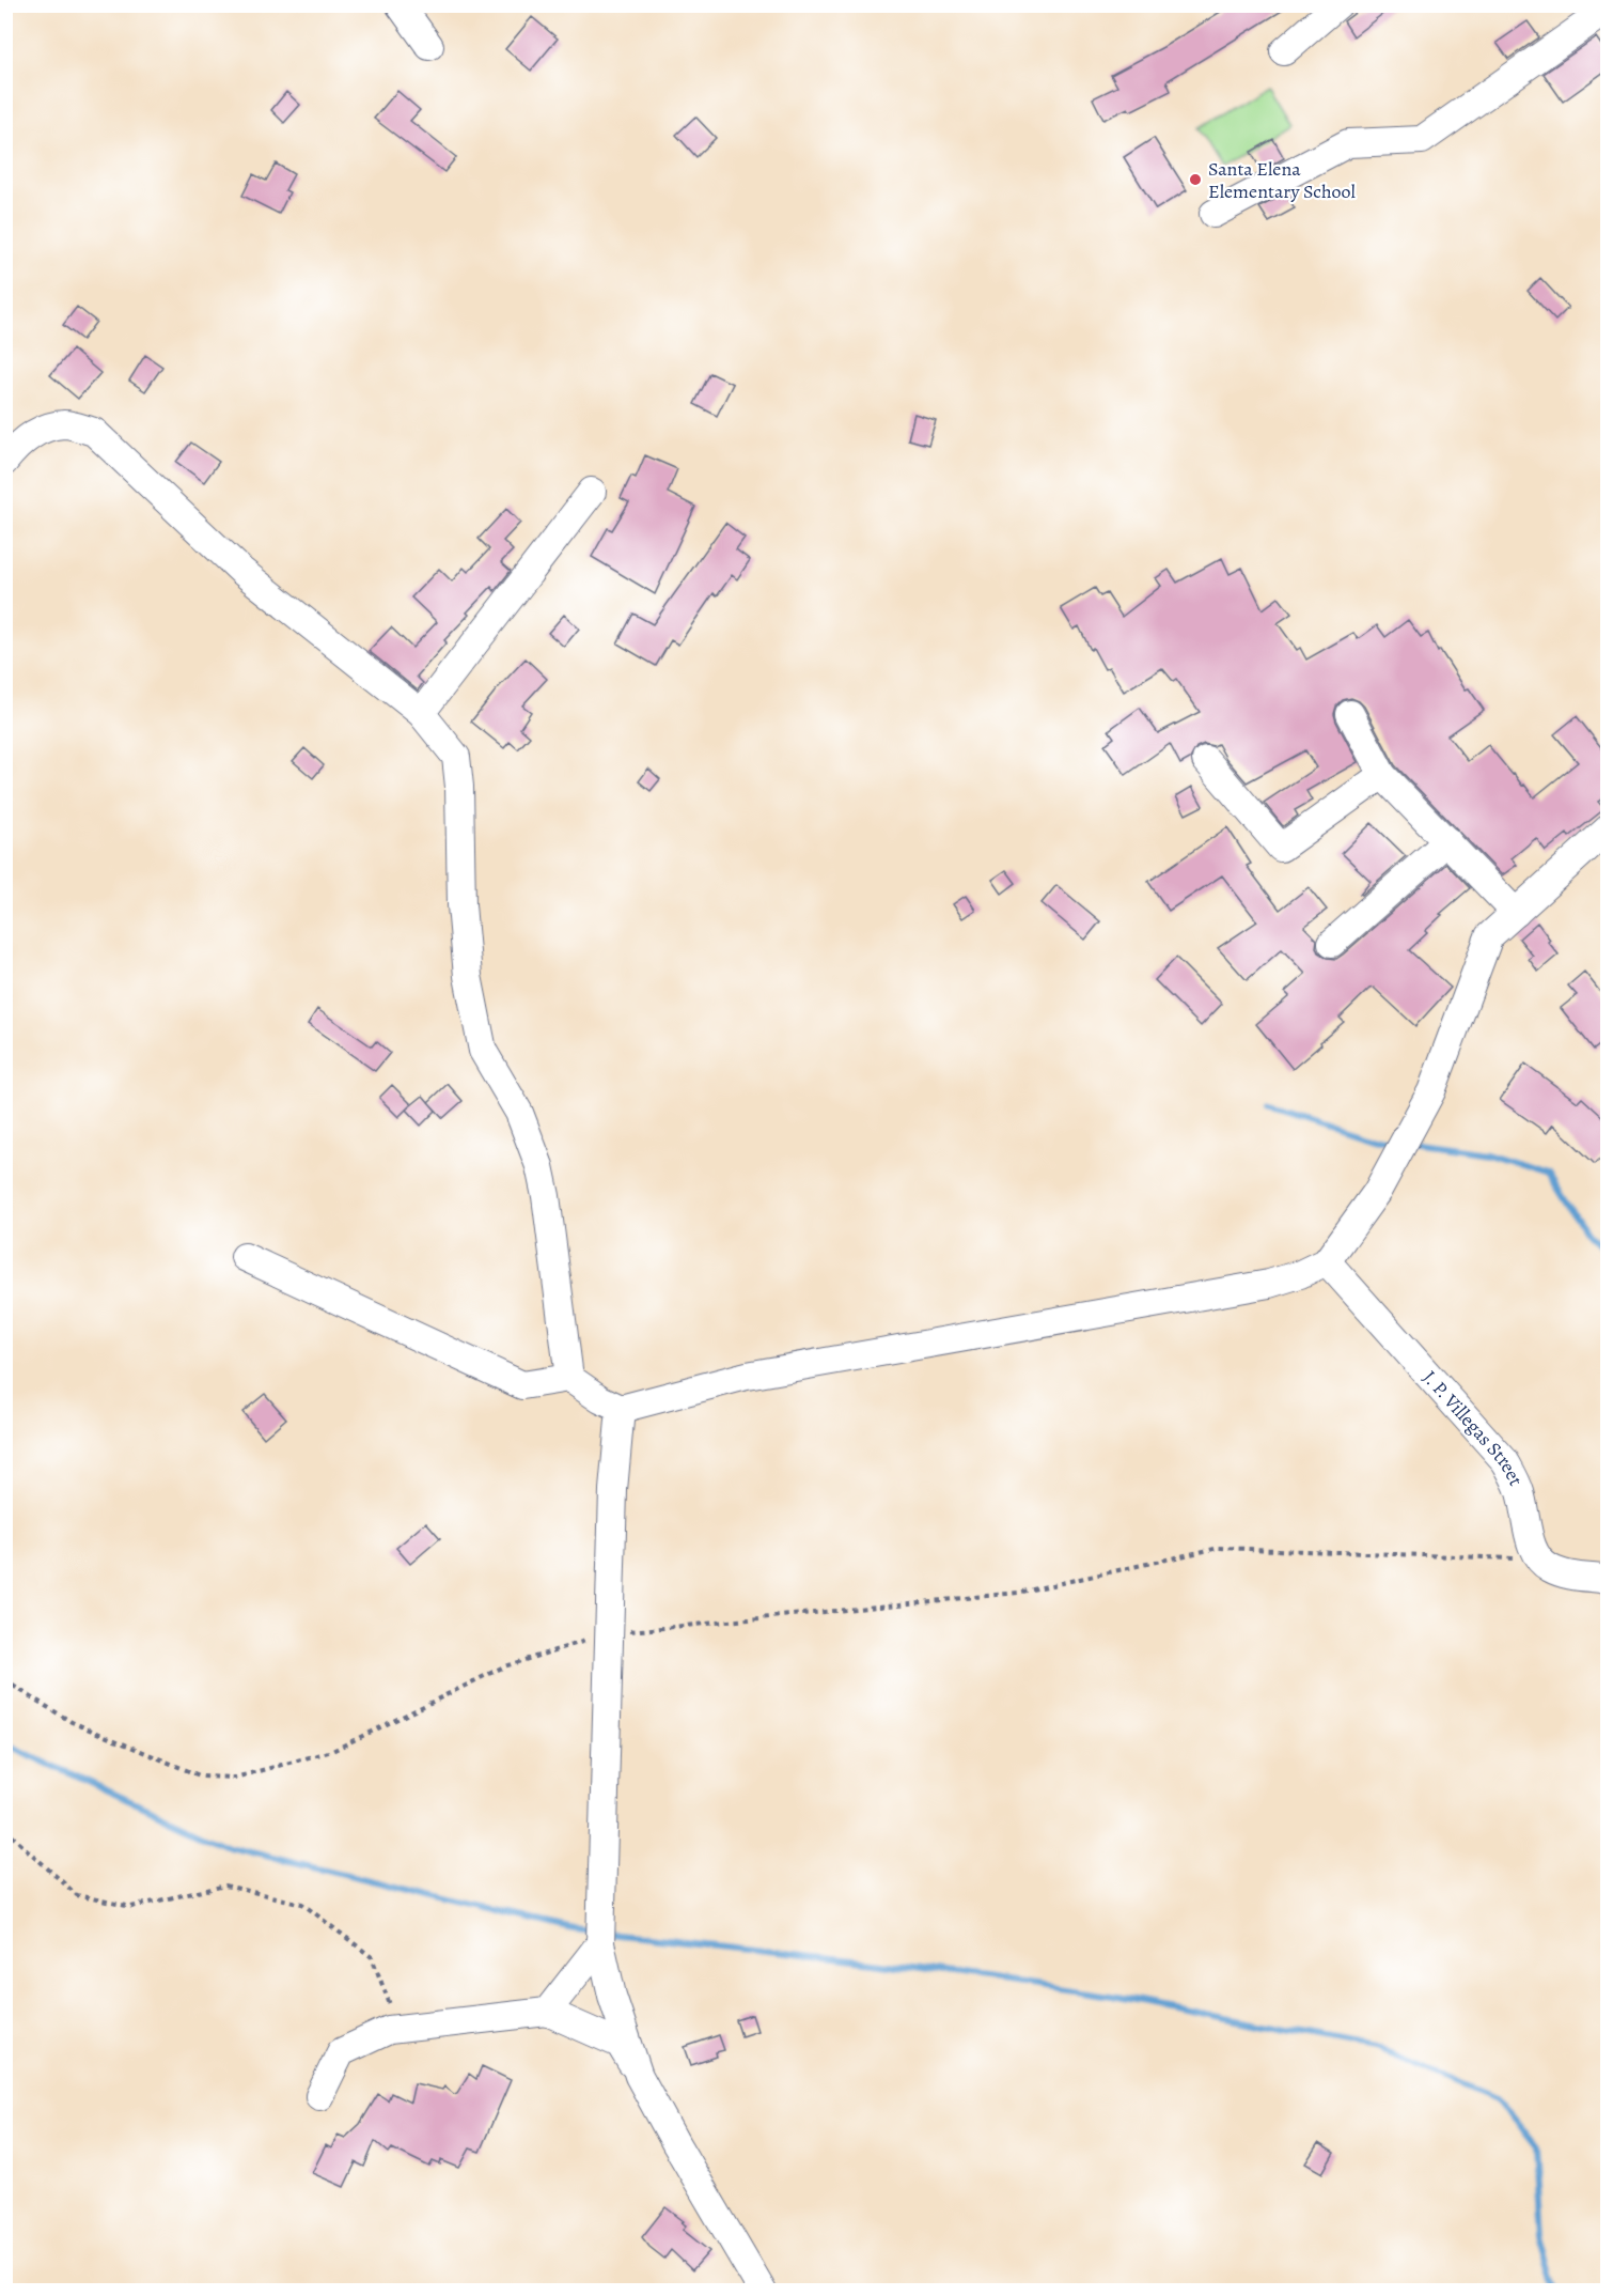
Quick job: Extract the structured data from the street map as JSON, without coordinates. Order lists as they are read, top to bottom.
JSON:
{
  "streets": {
    "street": ["J. P. Villegas Street"]
  },
  "places": ["Santa Elena Elementary School"]
}
